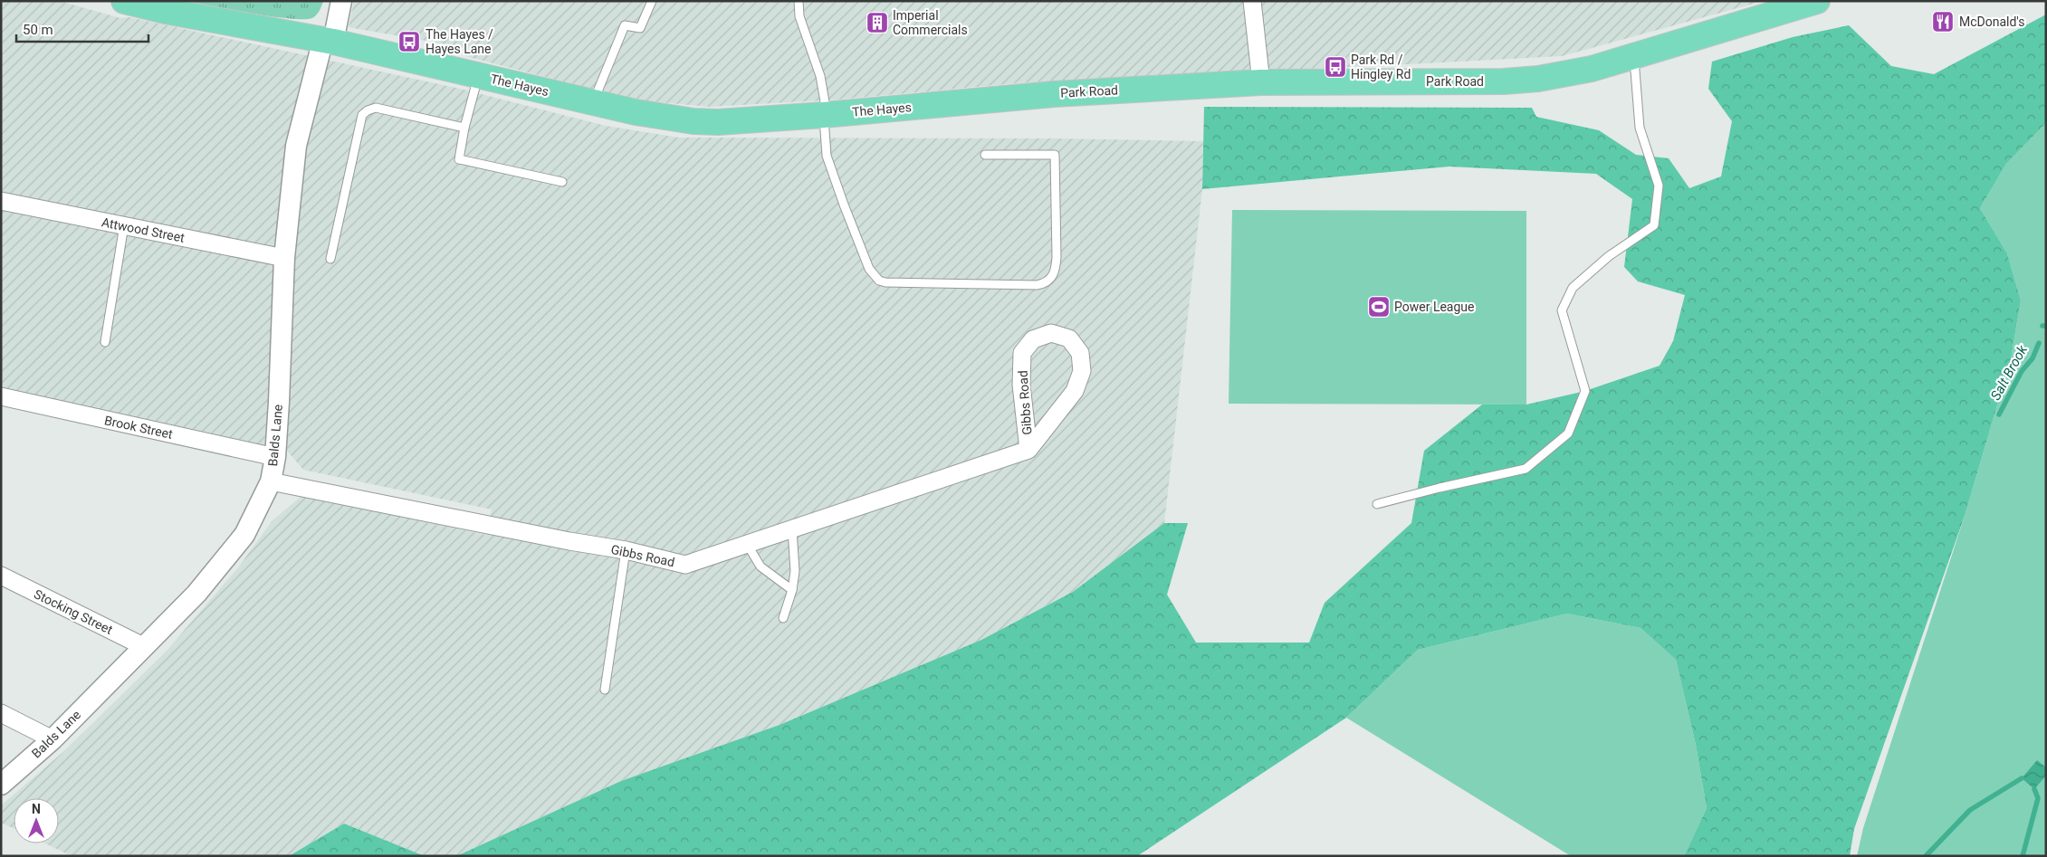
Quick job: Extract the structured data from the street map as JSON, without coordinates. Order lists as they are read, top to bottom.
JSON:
{
  "streets": {
    "highway": ["Park Road", "The Hayes"],
    "street": [
      "Attwood Street",
      "Gibbs Road",
      "Brook Street",
      "Balds Lane",
      "Stocking Street"
    ]
  },
  "crossings": [
    ["Park Road", "The Hayes"],
    ["The Hayes", "Balds Lane"],
    ["Attwood Street", "Balds Lane"],
    ["Gibbs Road", "Balds Lane"],
    ["Brook Street", "Balds Lane"],
    ["Balds Lane", "Stocking Street"]
  ],
  "water": ["Salt Brook"],
  "places": {
    "restaurant": ["McDonald's"],
    "building": ["Imperial Commercials"],
    "bus stop": ["The Hayes / Hayes Lane", "Park Rd / Hingley Rd"],
    "sports": ["Power League"]
  },
  "scale_bar": "50 m",
  "north": "top"
}
